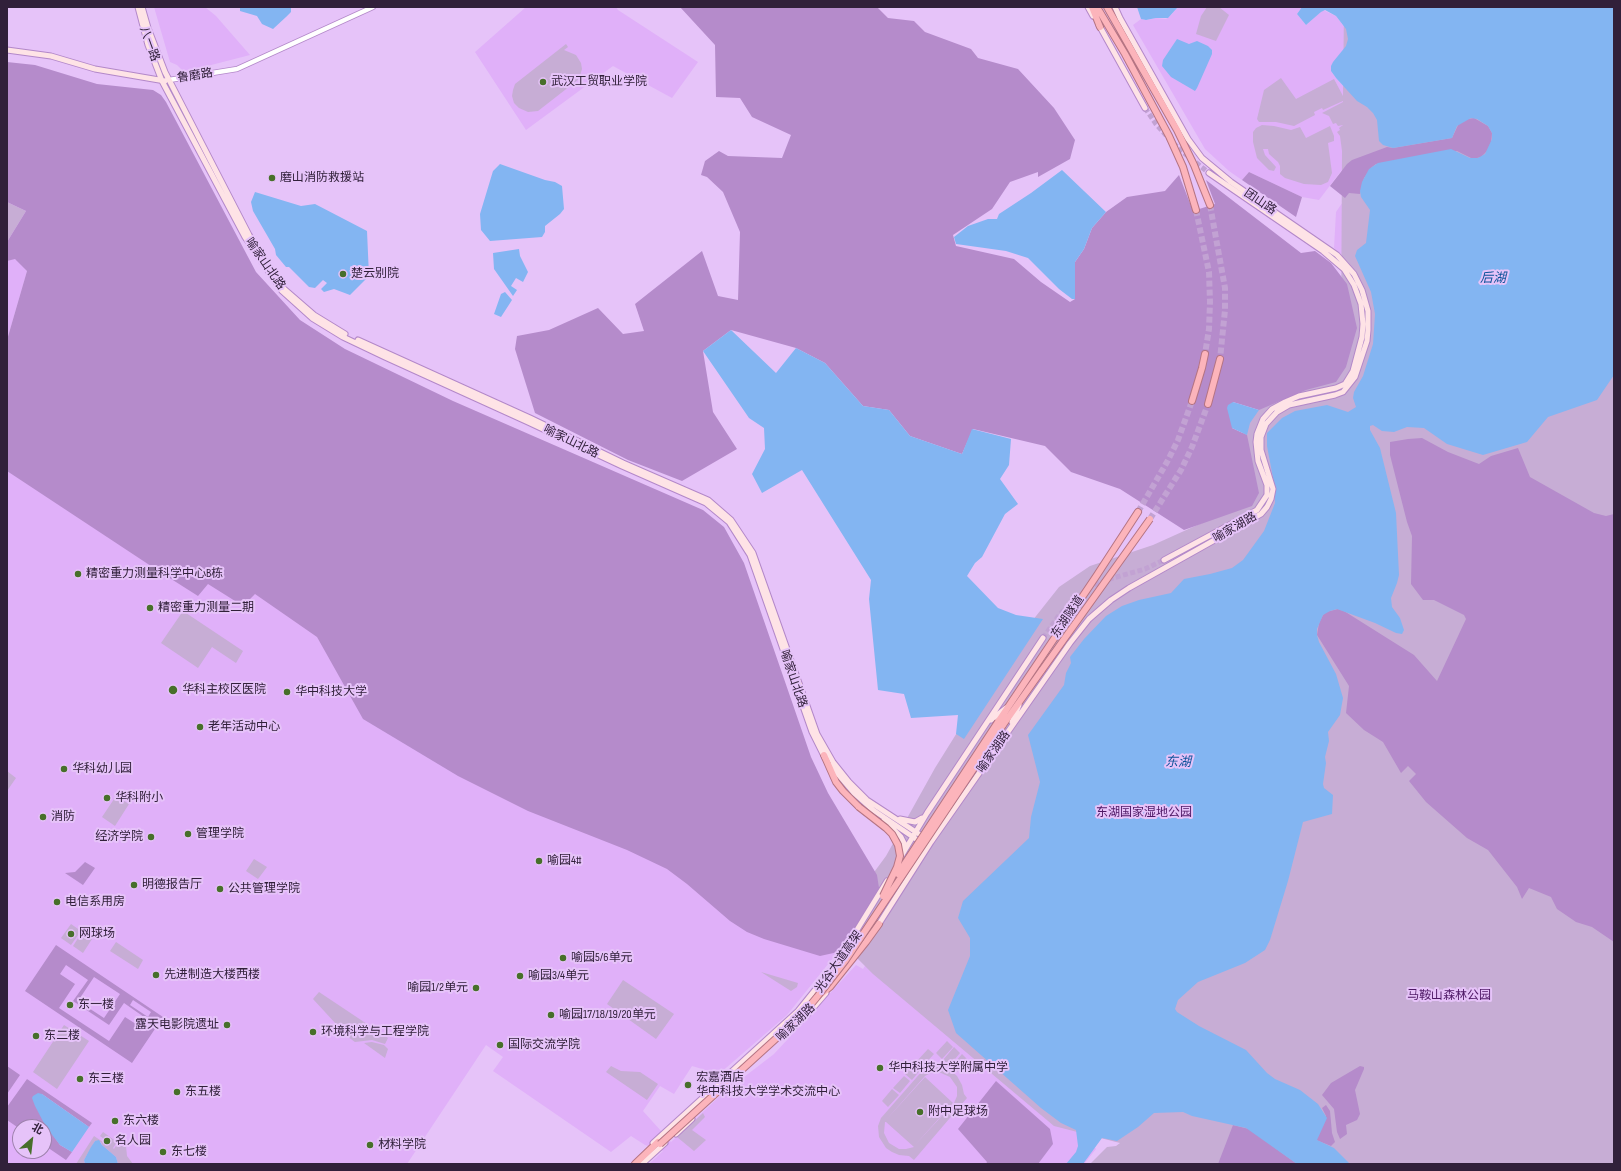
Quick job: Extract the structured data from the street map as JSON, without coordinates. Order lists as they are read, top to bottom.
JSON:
{
  "streets": {
    "highway": ["东湖隧道", "光谷大道高架"],
    "main road": [
      "八一路",
      "鲁磨路",
      "团山路",
      "喻家山北路",
      "喻家湖路"
    ]
  },
  "crossings": [
    ["八一路", "鲁磨路"],
    ["八一路", "喻家山北路"],
    ["鲁磨路", "喻家山北路"],
    ["团山路", "喻家湖路"],
    ["喻家山北路", "喻家湖路"],
    ["东湖隧道", "光谷大道高架"]
  ],
  "water": ["后湖", "东湖"],
  "parks": ["东湖国家湿地公园", "马鞍山森林公园"],
  "places": [
    "武汉工贸职业学院",
    "磨山消防救援站",
    "楚云别院",
    "精密重力测量科学中心B栋",
    "精密重力测量二期",
    "华科主校区医院",
    "华中科技大学",
    "老年活动中心",
    "华科幼儿园",
    "华科附小",
    "消防",
    "管理学院",
    "经济学院",
    "喻园4#",
    "明德报告厅",
    "公共管理学院",
    "电信系用房",
    "网球场",
    "喻园5/6单元",
    "先进制造大楼西楼",
    "喻园3/4单元",
    "喻园1/2单元",
    "东一楼",
    "喻园17/18/19/20单元",
    "露天电影院遗址",
    "环境科学与工程学院",
    "东二楼",
    "国际交流学院",
    "华中科技大学附属中学",
    "东三楼",
    "宏嘉酒店 华中科技大学学术交流中心",
    "东五楼",
    "附中足球场",
    "东六楼",
    "名人园",
    "材料学院",
    "东七楼"
  ],
  "north": "top right"
}
